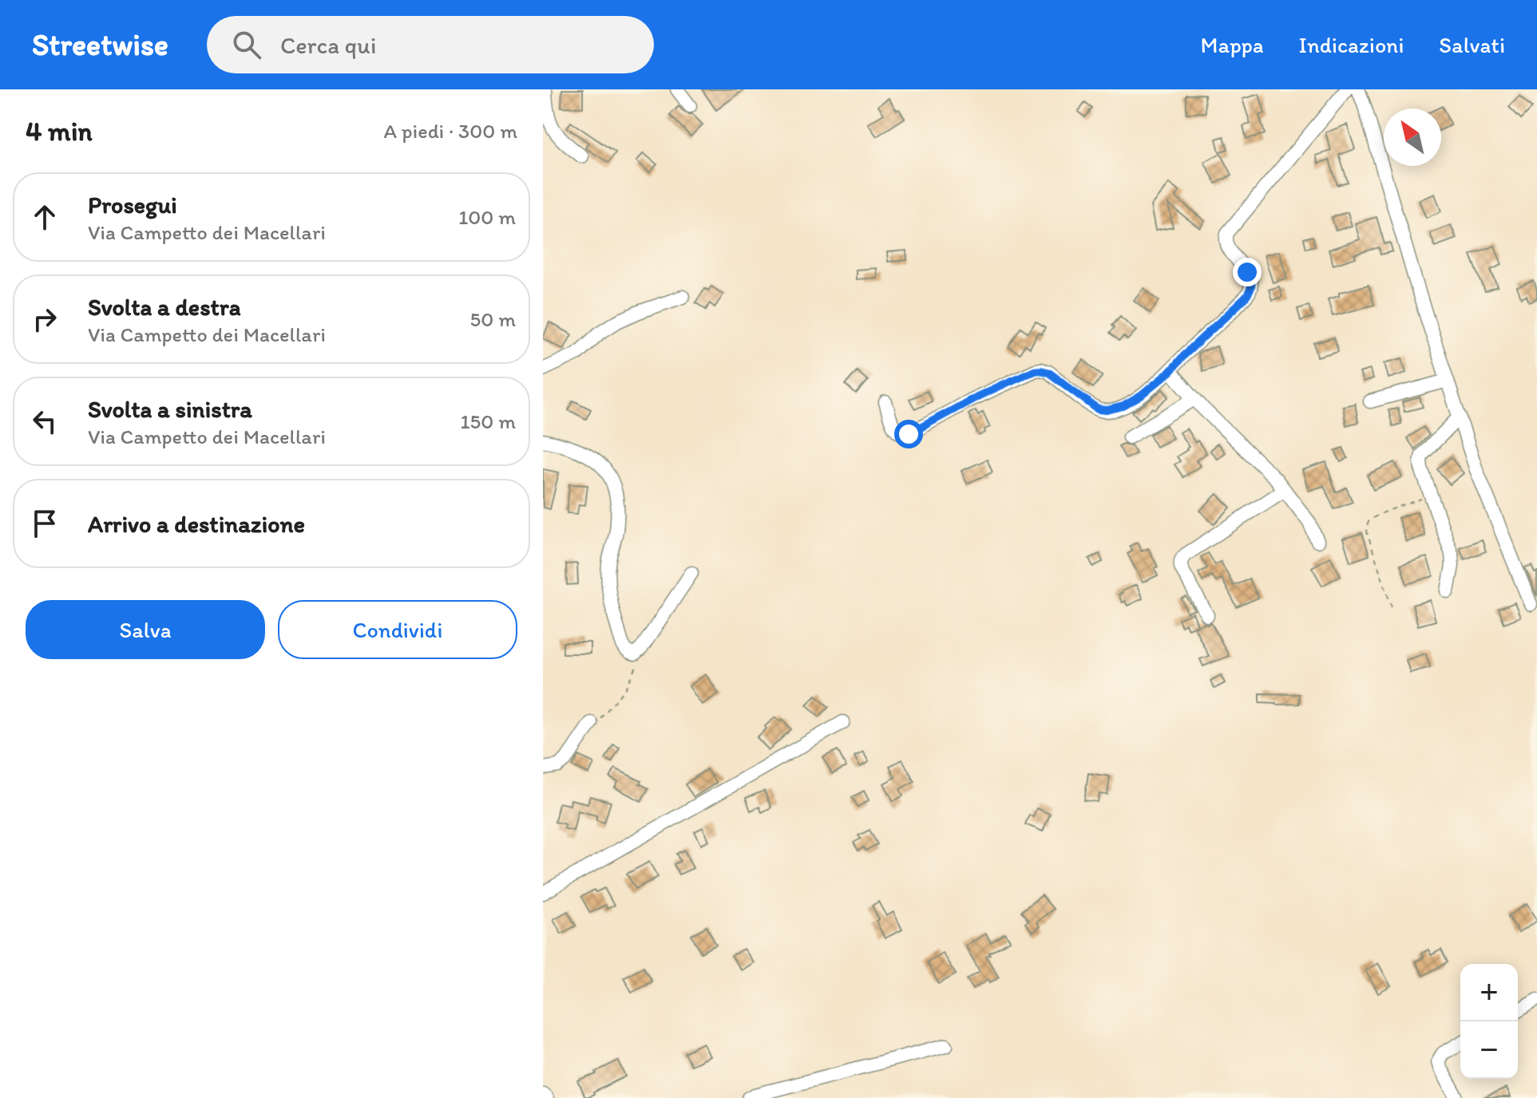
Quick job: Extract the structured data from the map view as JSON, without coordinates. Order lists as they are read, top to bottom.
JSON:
{
  "north": "top left",
  "page": {
    "header": "Streetwise",
    "search": "Cerca qui",
    "nav": ["Mappa", "Indicazioni", "Salvati"],
    "heading": ["4 min", "A piedi · 300 m"],
    "list": [
      ["Prosegui", "Via Campetto dei Macellari", "100 m"],
      ["Svolta a destra", "Via Campetto dei Macellari", "50 m"],
      ["Svolta a sinistra", "Via Campetto dei Macellari", "150 m"],
      "Arrivo a destinazione"
    ],
    "buttons": ["Salva", "Condividi"],
    "map_buttons": ["+", "−"]
  }
}
